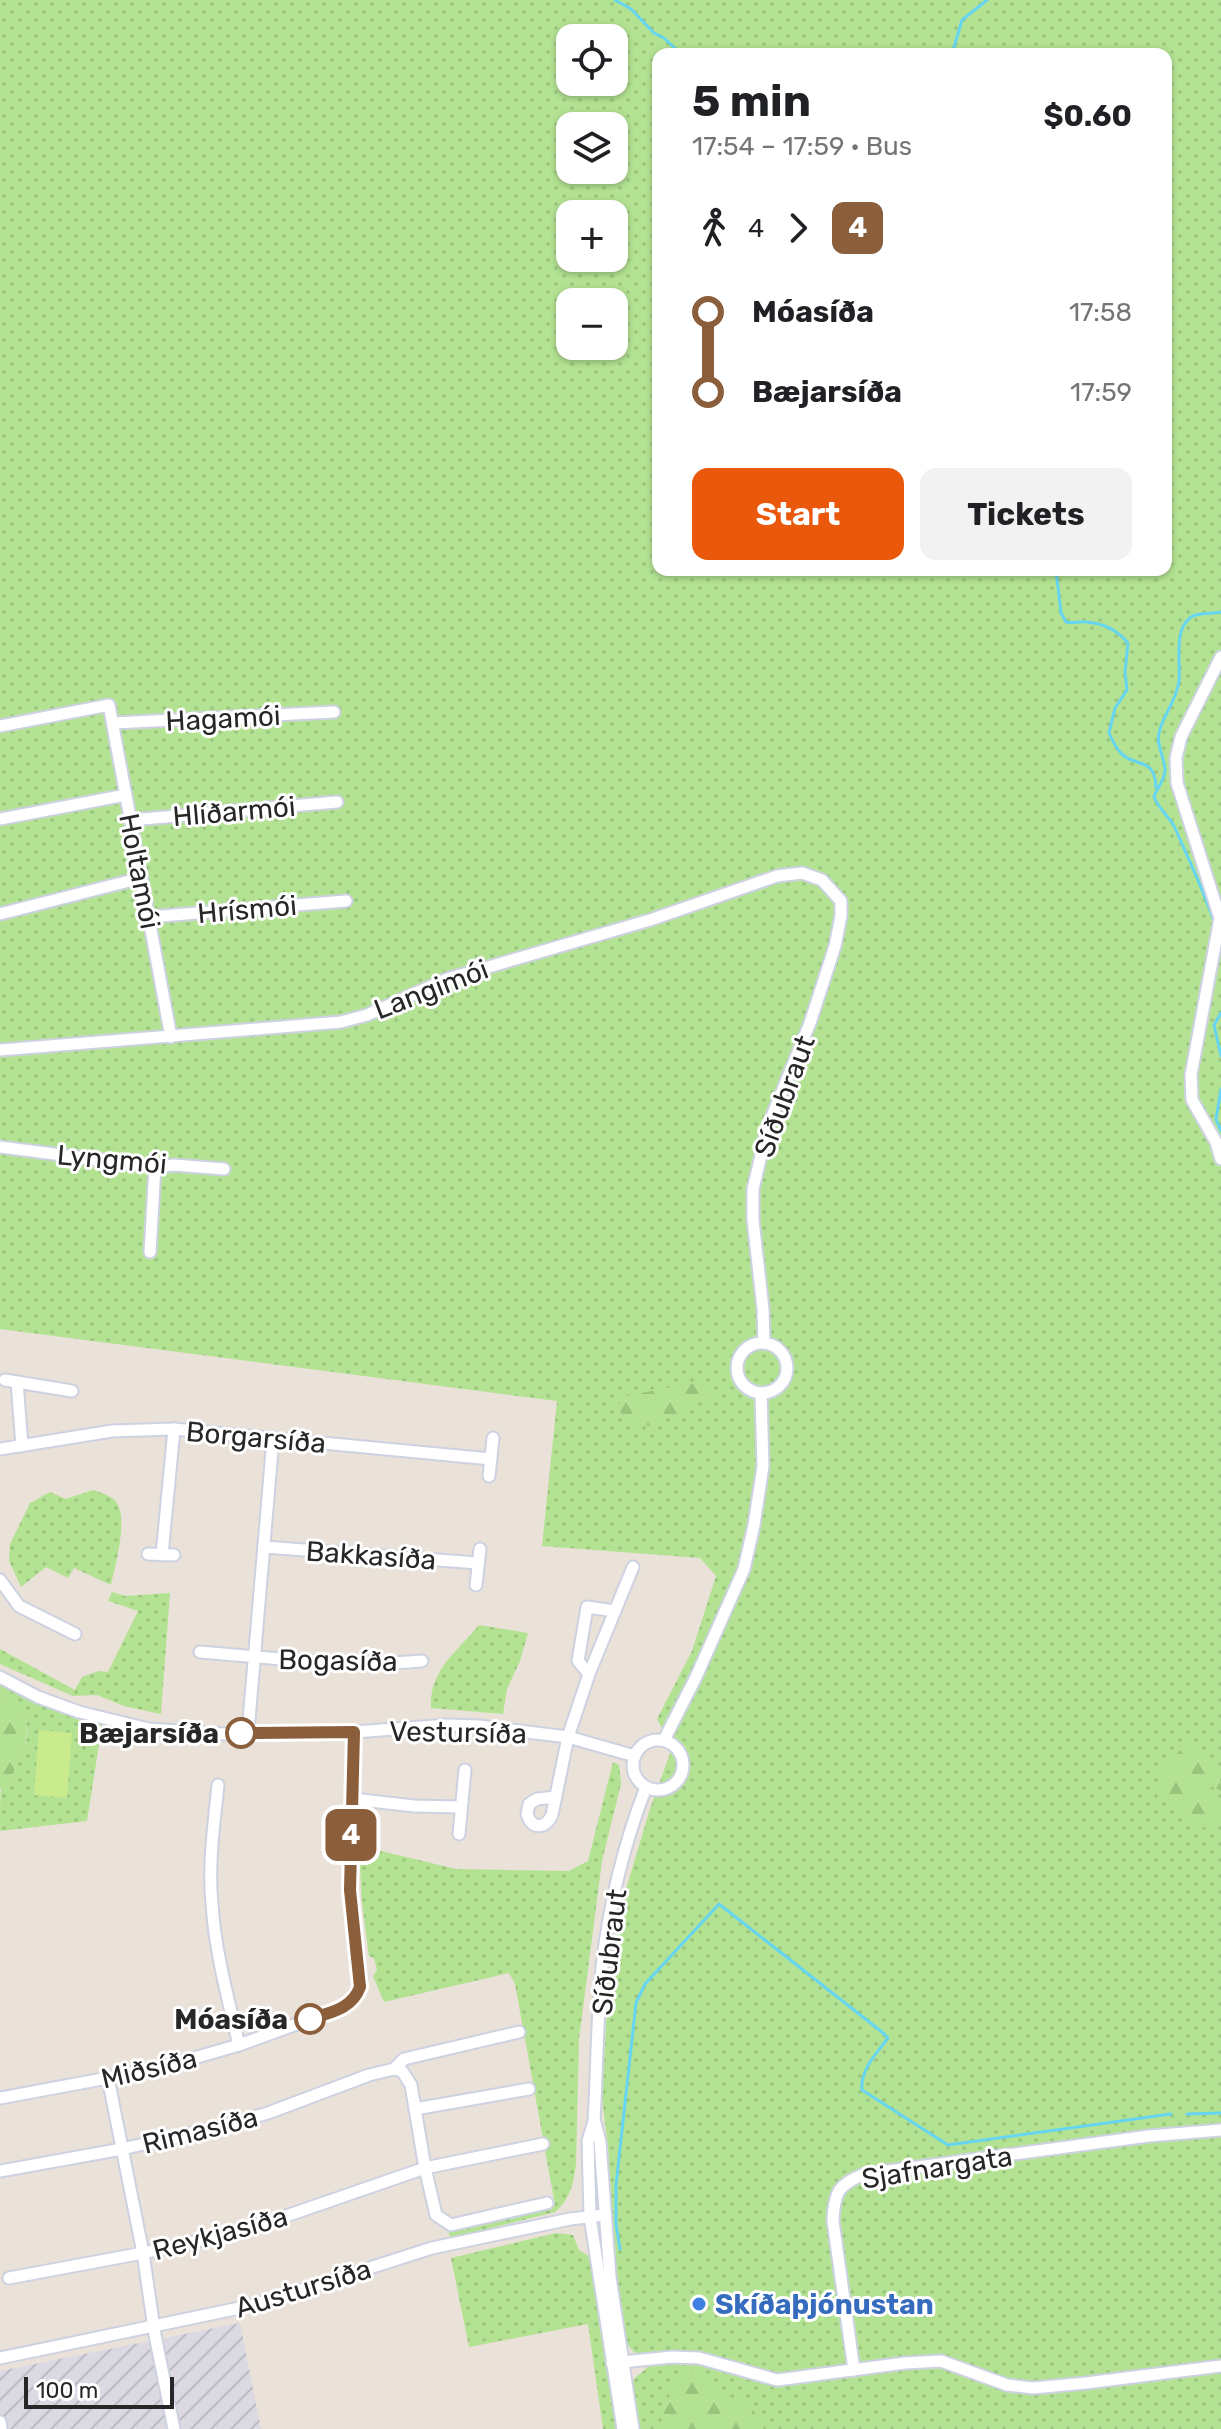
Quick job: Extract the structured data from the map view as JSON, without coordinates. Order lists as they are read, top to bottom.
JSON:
{
  "streets": {
    "street": [
      "Hagamói",
      "Hlíðarmói",
      "Holtamói",
      "Hrísmói",
      "Langimói",
      "Síðubraut",
      "Lyngmói",
      "Borgarsíða",
      "Bakkasíða",
      "Bogasíða",
      "Vestursíða",
      "Miðsíða",
      "Rimasíða",
      "Sjafnargata",
      "Reykjasíða",
      "Austursíða"
    ]
  },
  "crossings": [
    ["Hagamói", "Holtamói"],
    ["Hlíðarmói", "Holtamói"],
    ["Holtamói", "Hrísmói"],
    ["Holtamói", "Langimói"],
    ["Langimói", "Síðubraut"],
    ["Síðubraut", "Vestursíða"],
    ["Síðubraut", "Austursíða"],
    ["Vestursíða", "Miðsíða"]
  ],
  "places": ["Bæjarsíða", "Móasíða", "Skíðaþjónustan"],
  "lines": ["bus line 4"],
  "scale_bar": "100 m",
  "page": {
    "on_map": "4",
    "map_buttons": ["+", "−"],
    "heading": ["5 min", "17:54 – 17:59 · Bus", "$0.60"],
    "legs": ["4", "4"],
    "list": [
      {
        "name": "Móasíða",
        "value": "17:58"
      },
      {
        "name": "Bæjarsíða",
        "value": "17:59"
      }
    ],
    "buttons": ["Start", "Tickets"],
    "scale": "100 m"
  }
}
